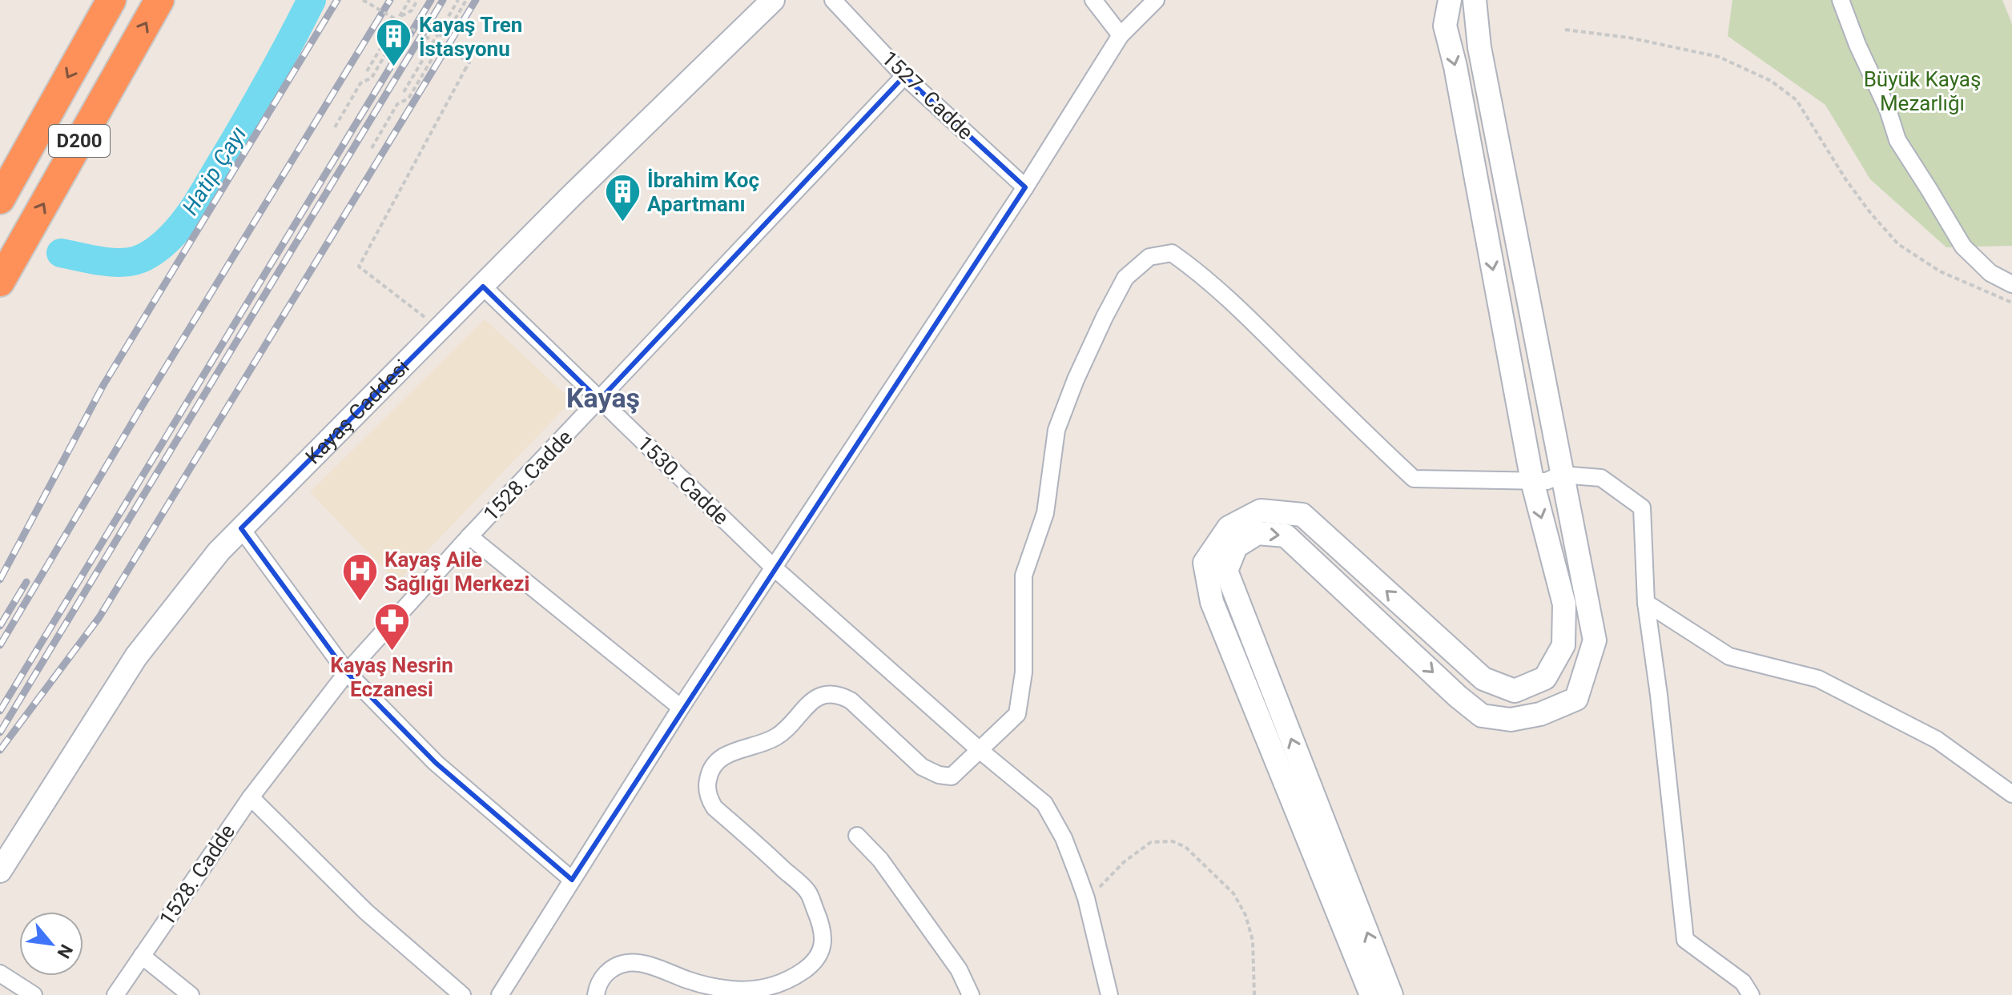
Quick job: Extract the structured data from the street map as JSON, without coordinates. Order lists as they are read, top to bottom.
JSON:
{
  "streets": {
    "highway": ["D200"],
    "street": [
      "1527. Cadde",
      "Kayaş Caddesi",
      "1528. Cadde",
      "1530. Cadde"
    ]
  },
  "crossings": [
    ["1527. Cadde", "1528. Cadde"],
    ["Kayaş Caddesi", "1530. Cadde"],
    ["1528. Cadde", "1530. Cadde"]
  ],
  "districts": ["Kayaş"],
  "water": ["Hatip Çayı"],
  "parks": ["Büyük Kayaş Mezarlığı"],
  "places": {
    "building": ["Kayaş Tren İstasyonu", "İbrahim Koç Apartmanı"],
    "hospital": ["Kayaş Aile Sağlığı Merkezi"],
    "pharmacy": ["Kayaş Nesrin Eczanesi"]
  },
  "north": "bottom right"
}
